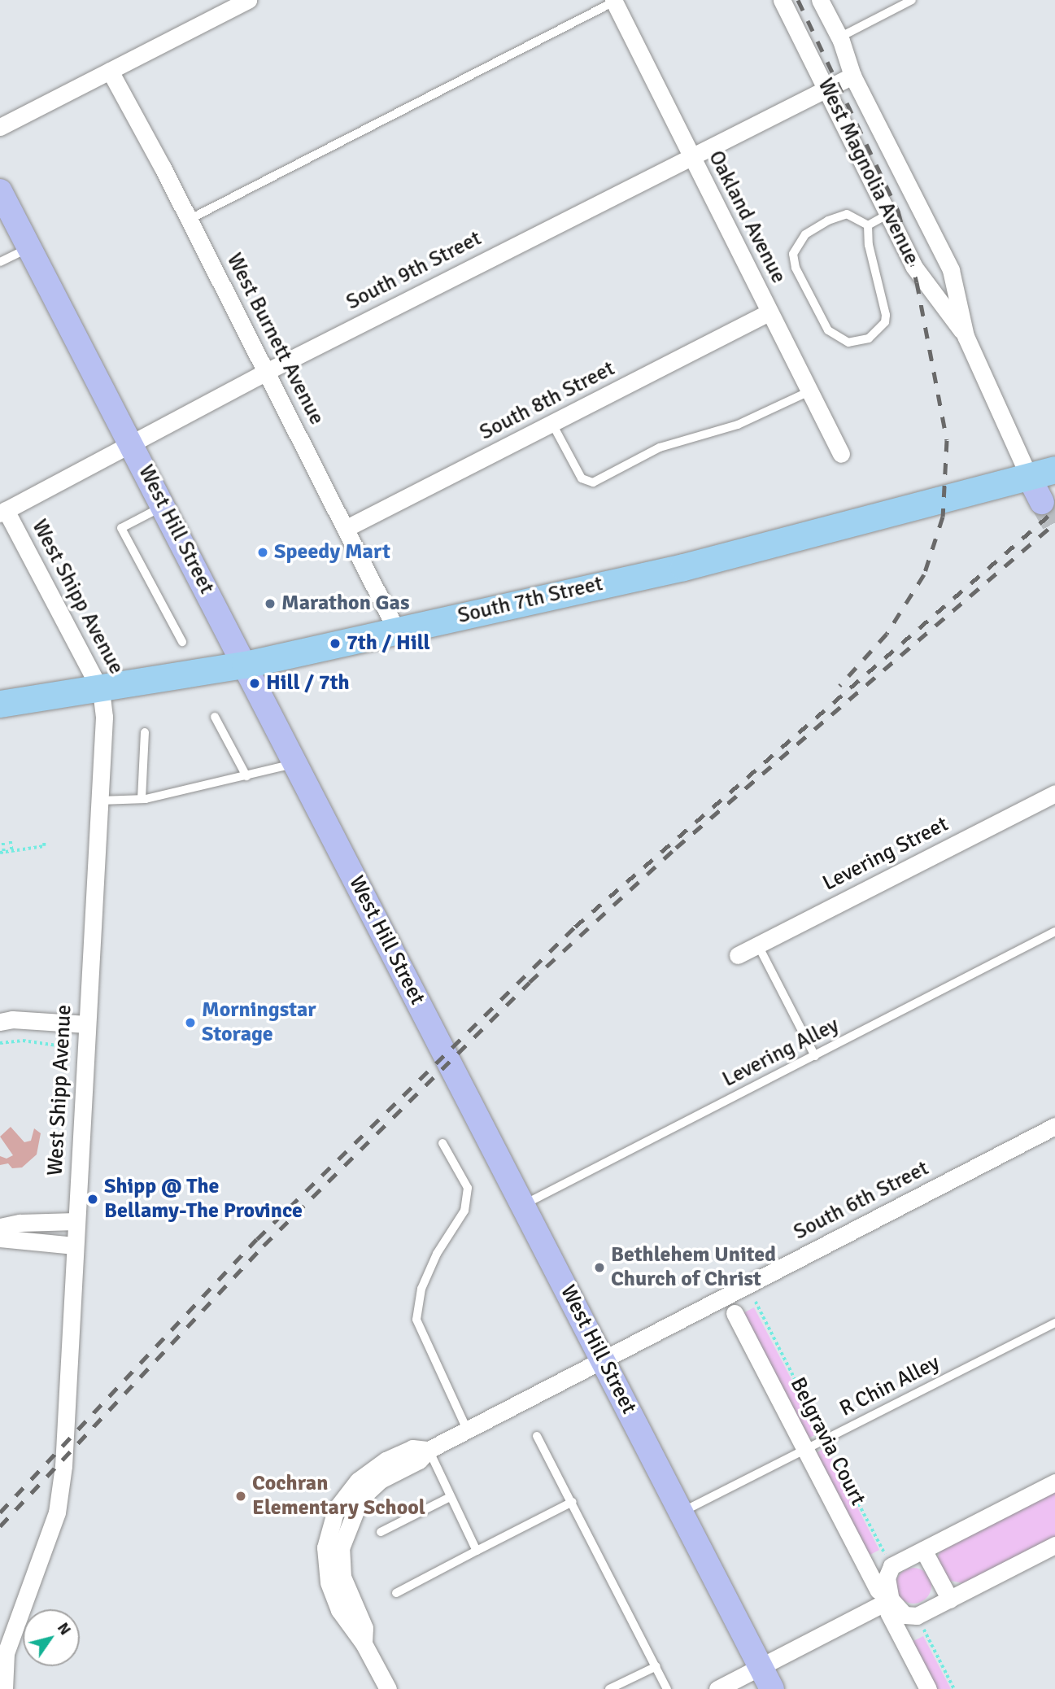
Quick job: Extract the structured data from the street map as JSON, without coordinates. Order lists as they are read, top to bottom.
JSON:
{
  "streets": {
    "main road": ["South 7th Street"],
    "street": [
      "West Magnolia Avenue",
      "Oakland Avenue",
      "South 9th Street",
      "West Burnett Avenue",
      "South 8th Street",
      "West Hill Street",
      "West Shipp Avenue",
      "Levering Street",
      "South 6th Street",
      "Belgravia Court"
    ],
    "lane": ["Levering Alley", "R Chin Alley"]
  },
  "crossings": [
    ["West Magnolia Avenue", "South 9th Street"],
    ["West Magnolia Avenue", "South 7th Street"],
    ["Oakland Avenue", "South 9th Street"],
    ["Oakland Avenue", "South 8th Street"],
    ["South 9th Street", "West Burnett Avenue"],
    ["South 9th Street", "West Hill Street"],
    ["South 9th Street", "West Shipp Avenue"],
    ["West Burnett Avenue", "South 8th Street"],
    ["West Burnett Avenue", "South 7th Street"],
    ["West Hill Street", "South 7th Street"],
    ["West Hill Street", "Levering Alley"],
    ["West Hill Street", "South 6th Street"],
    ["West Hill Street", "R Chin Alley"],
    ["West Shipp Avenue", "South 7th Street"],
    ["R Chin Alley", "Belgravia Court"]
  ],
  "places": [
    "Speedy Mart",
    "Marathon Gas",
    "7th / Hill",
    "Hill / 7th",
    "Morningstar Storage",
    "Shipp @ The Bellamy-The Province",
    "Bethlehem United Church of Christ",
    "Cochran Elementary School"
  ],
  "north": "top right"
}
